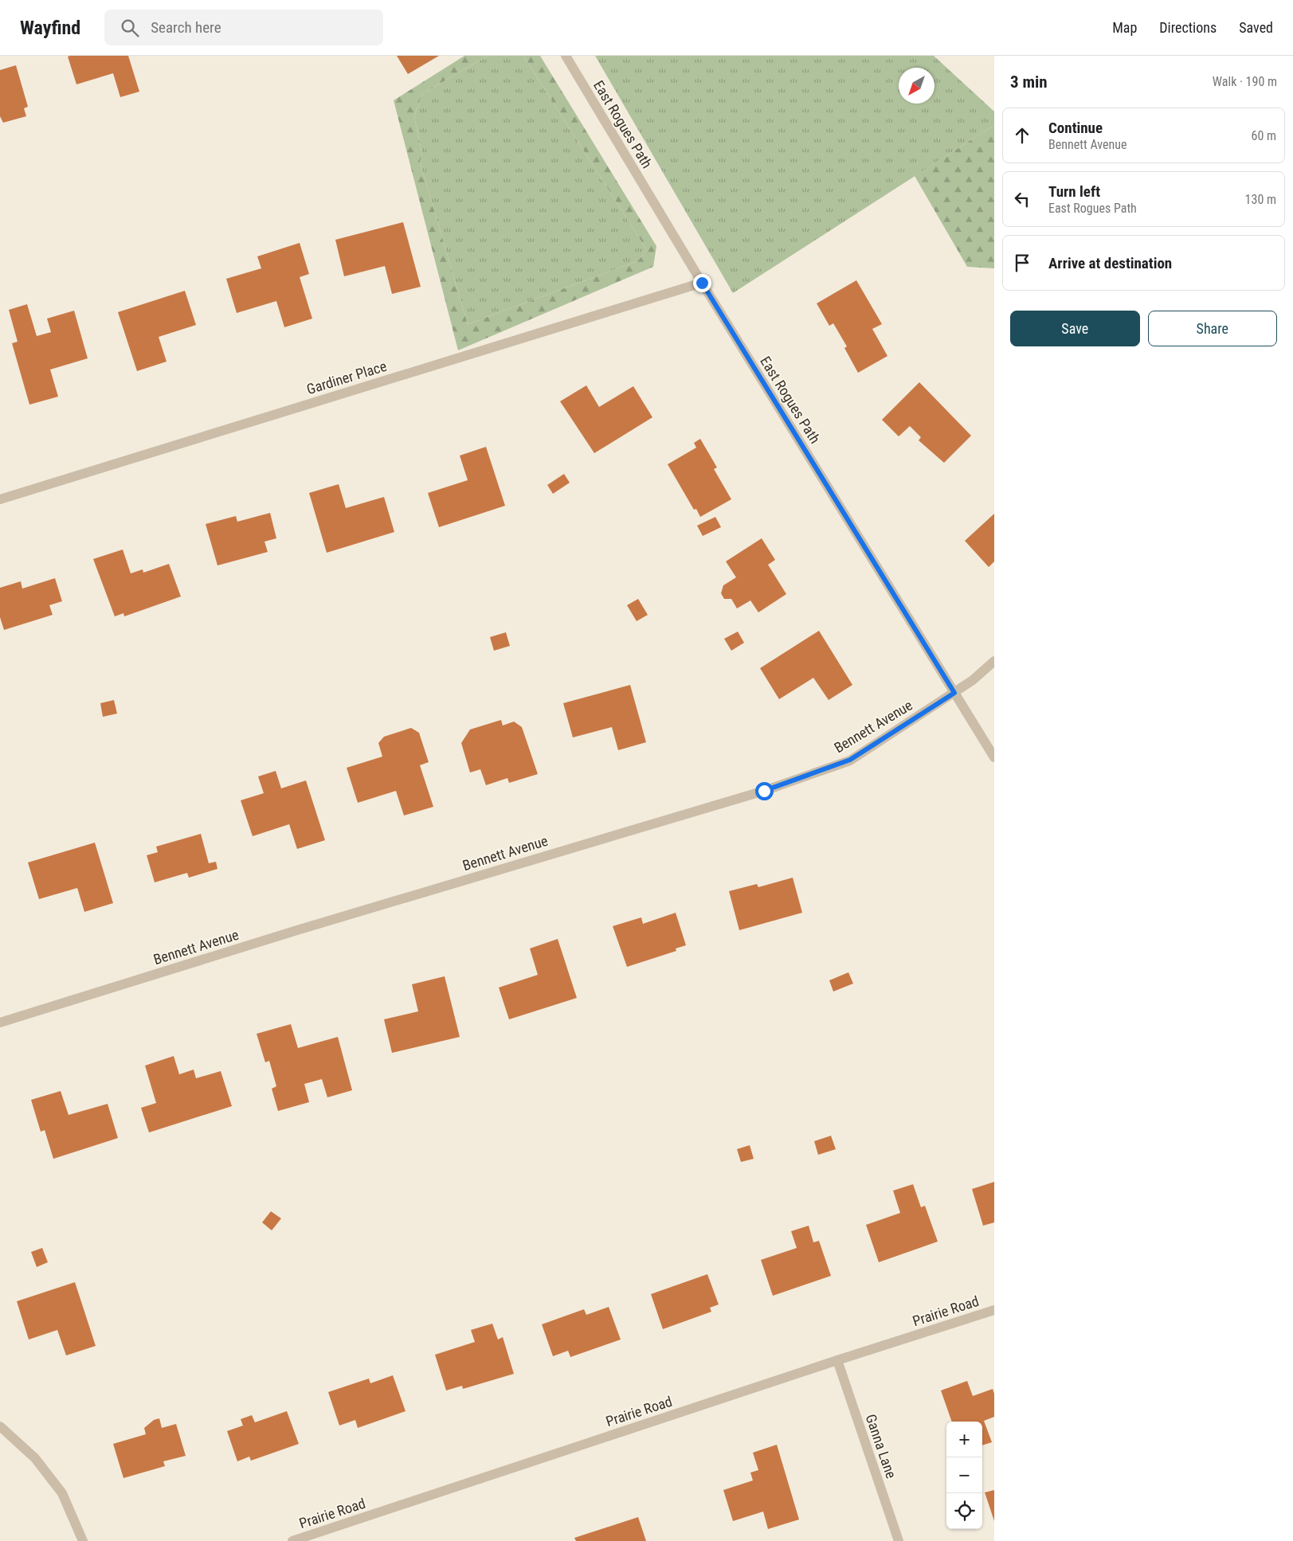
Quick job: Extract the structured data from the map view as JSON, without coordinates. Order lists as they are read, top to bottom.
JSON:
{
  "streets": {
    "street": [
      "East Rogues Path",
      "Gardiner Place",
      "Bennett Avenue",
      "Prairie Road",
      "Ganna Lane"
    ]
  },
  "crossings": [
    ["East Rogues Path", "Gardiner Place"],
    ["East Rogues Path", "Bennett Avenue"],
    ["Prairie Road", "Ganna Lane"]
  ],
  "north": "bottom left",
  "page": {
    "header": "Wayfind",
    "search": "Search here",
    "nav": ["Map", "Directions", "Saved"],
    "heading": ["3 min", "Walk · 190 m"],
    "list": [
      ["Continue", "Bennett Avenue", "60 m"],
      ["Turn left", "East Rogues Path", "130 m"],
      "Arrive at destination"
    ],
    "buttons": ["Save", "Share"],
    "map_buttons": ["+", "−"]
  }
}
